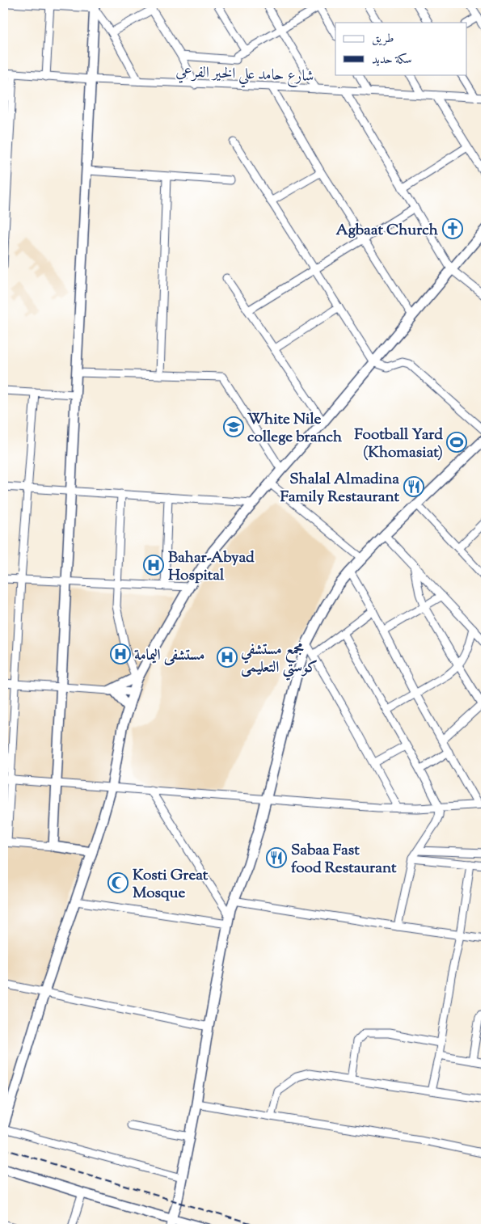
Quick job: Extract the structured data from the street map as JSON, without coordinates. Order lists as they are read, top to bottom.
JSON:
{
  "streets": {
    "street": ["شارع حامد علي الخير الفرعي"]
  },
  "places": {
    "church": ["Agbaat Church"],
    "school or university": ["White Nile college branch"],
    "sports": ["Football Yard (Khomasiat)"],
    "restaurant": ["Shalal Almadina Family Restaurant", "Sabaa Fast food Restaurant"],
    "hospital": ["Bahar-Abyad Hospital", "مستشفى اليمامة", "مجمع مستشفي كوستي التعليمى"],
    "mosque": ["Kosti Great Mosque"]
  },
  "legend": ["طريق", "سكة حديد"]
}
